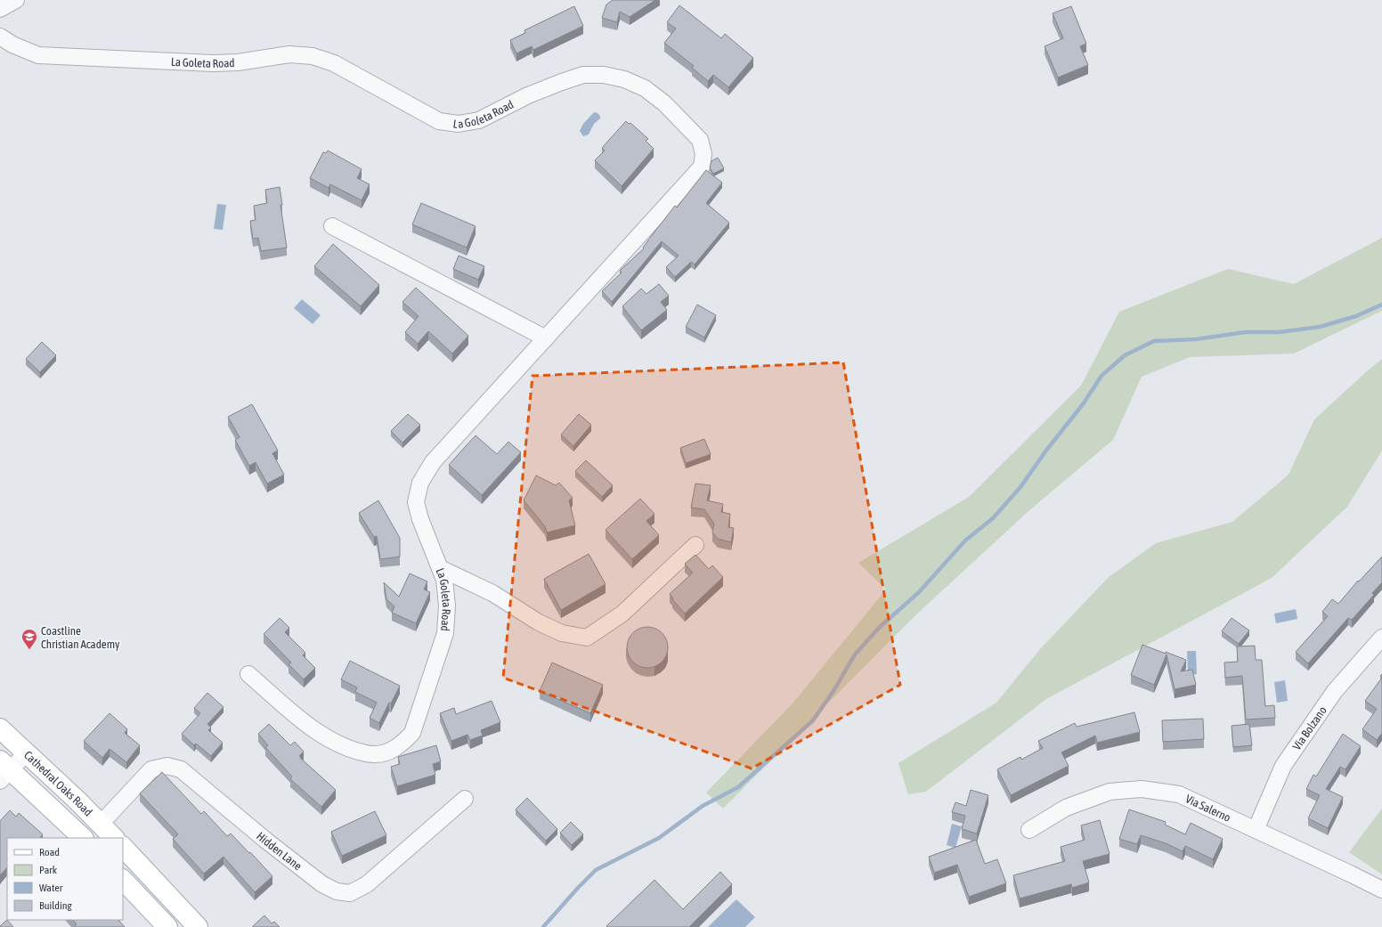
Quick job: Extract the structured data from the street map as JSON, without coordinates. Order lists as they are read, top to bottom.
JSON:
{
  "streets": {
    "main road": ["Cathedral Oaks Road"],
    "street": [
      "La Goleta Road",
      "Via Bolzano",
      "Via Salerno",
      "Hidden Lane"
    ]
  },
  "crossings": [
    ["Via Bolzano", "Via Salerno"],
    ["Cathedral Oaks Road", "Hidden Lane"]
  ],
  "places": {
    "school or university": ["Coastline Christian Academy"]
  },
  "legend": [
    "Road",
    "Park",
    "Water",
    "Building"
  ]
}
